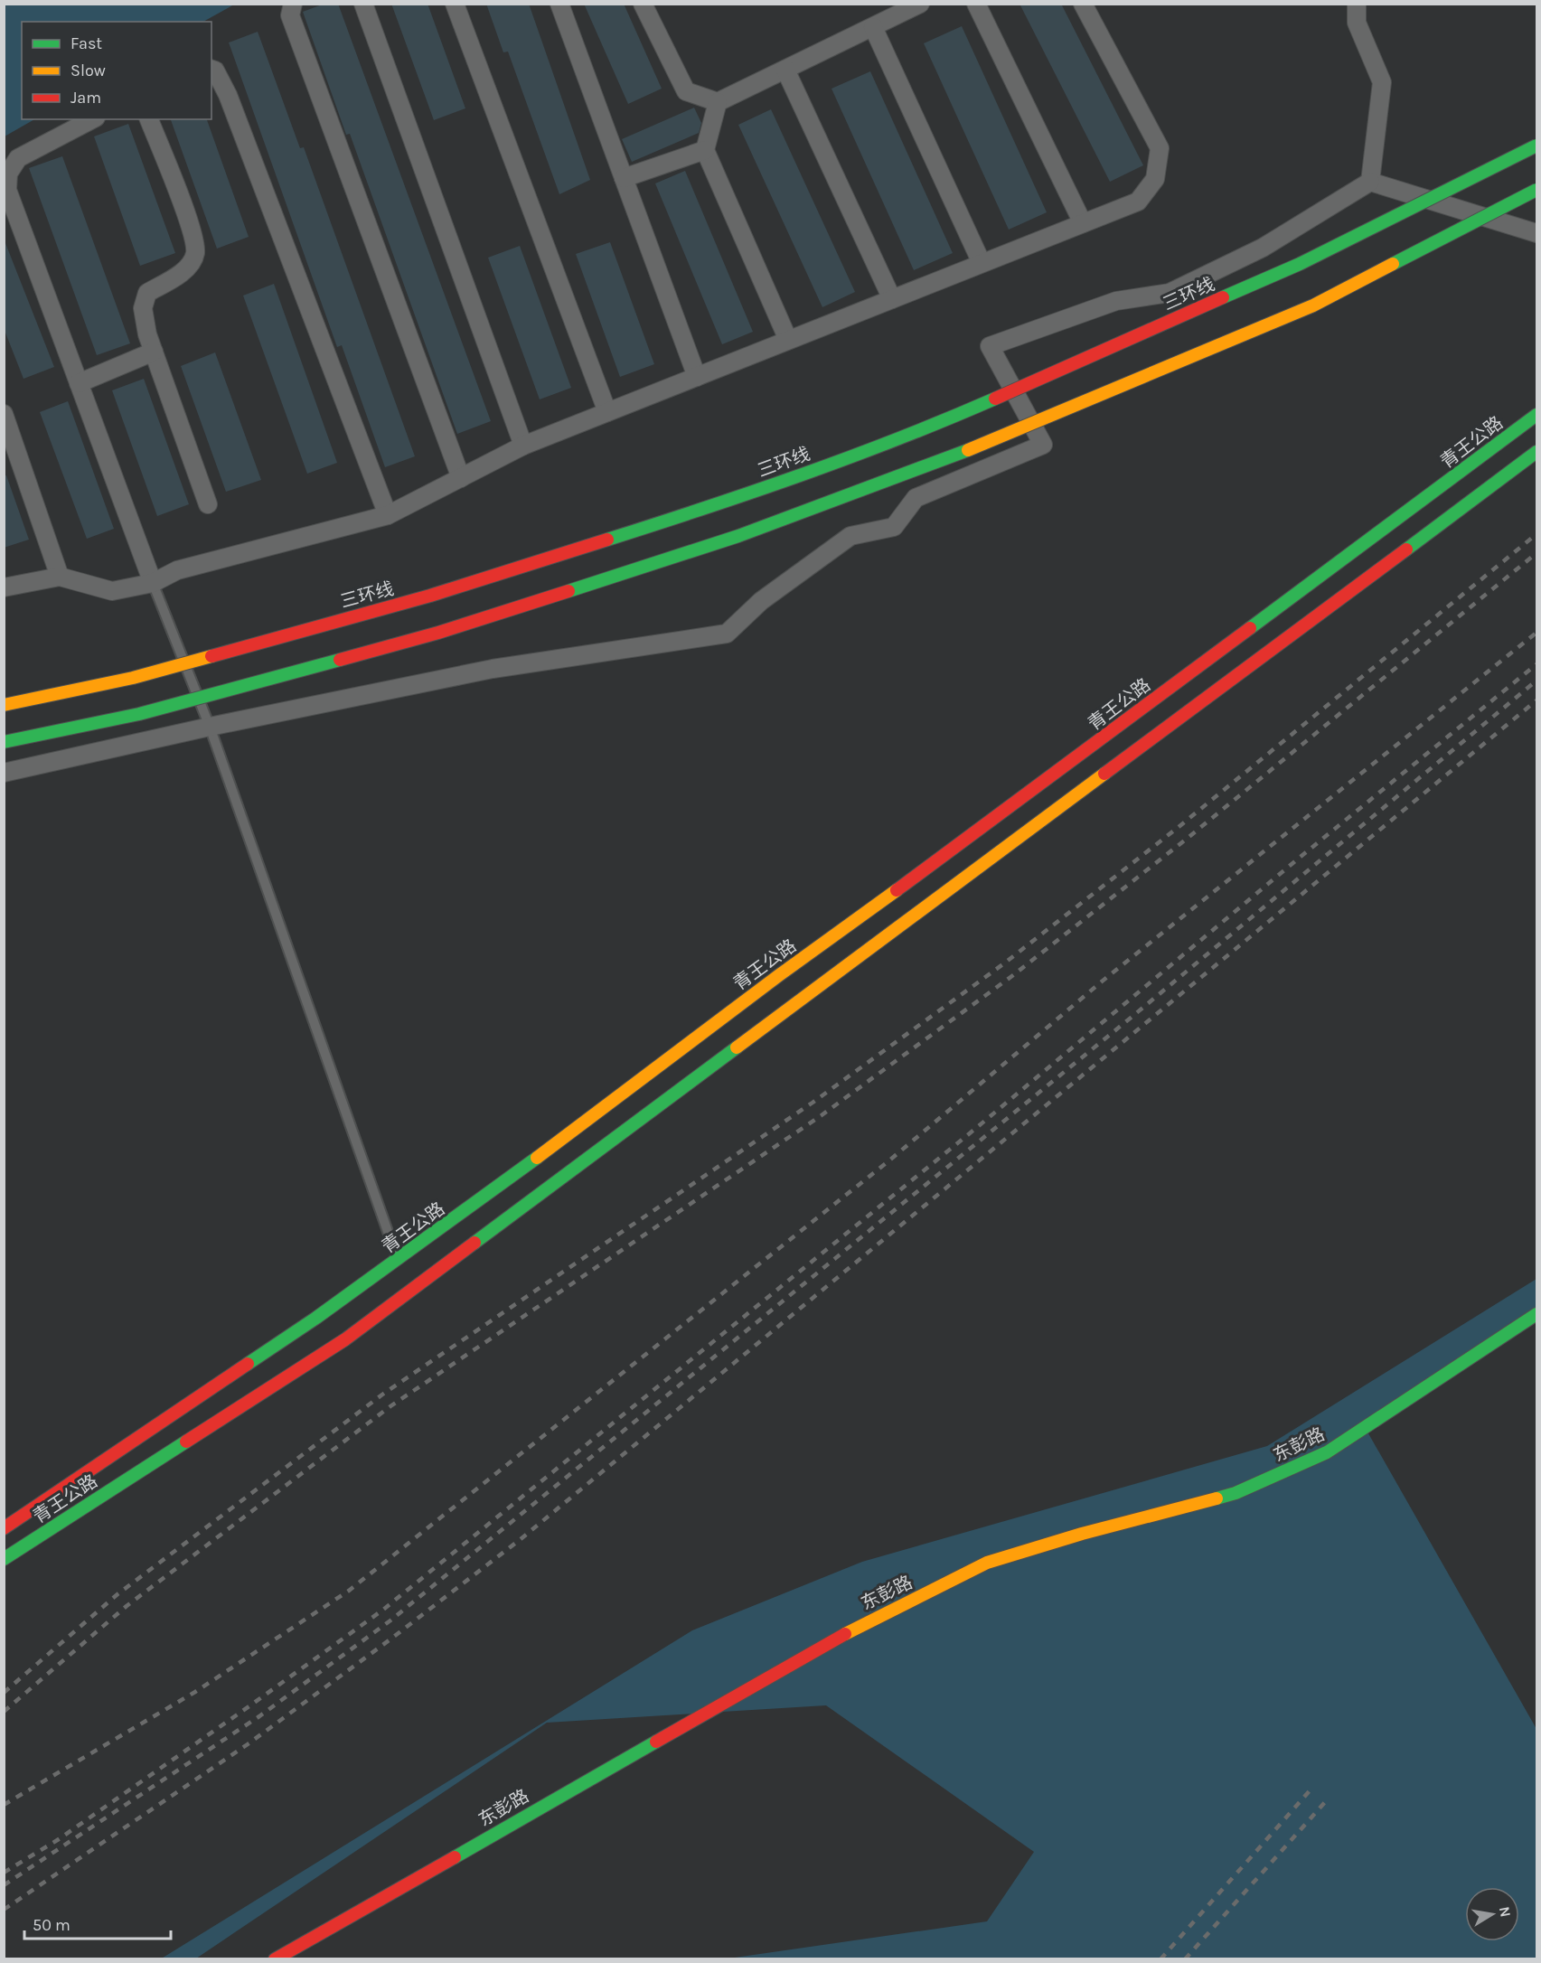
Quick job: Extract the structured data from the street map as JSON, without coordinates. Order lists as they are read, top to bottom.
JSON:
{
  "streets": {
    "main road": ["三环线", "青王公路", "东彭路"]
  },
  "legend": ["Fast", "Slow", "Jam"],
  "scale_bar": "50 m",
  "north": "right"
}
